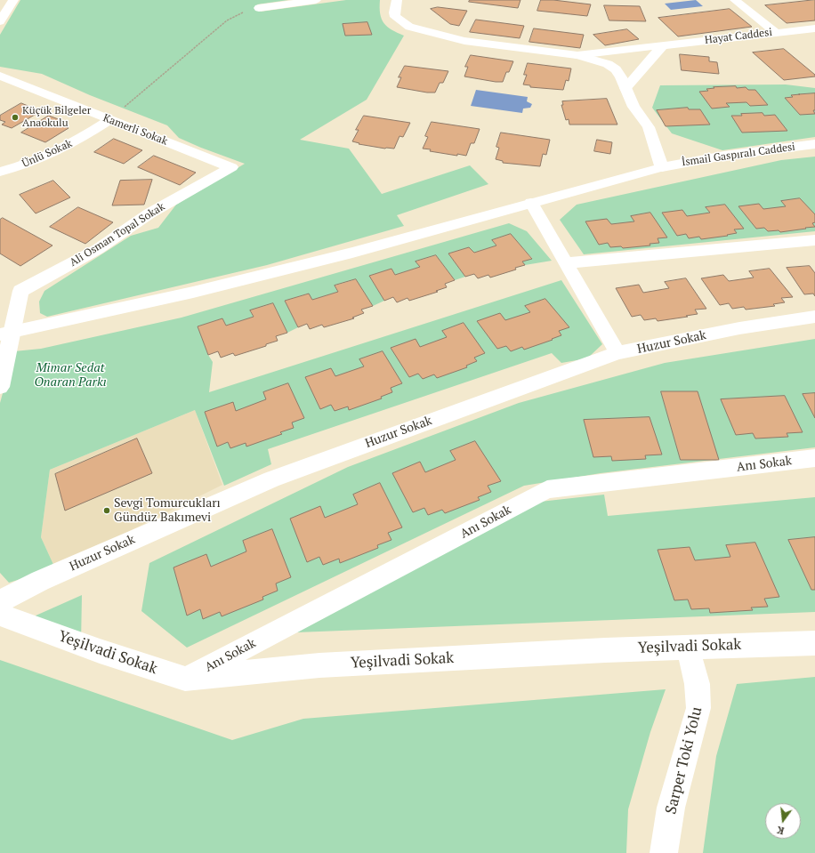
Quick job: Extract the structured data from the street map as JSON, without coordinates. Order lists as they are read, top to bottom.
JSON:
{
  "streets": {
    "street": [
      "Hayat Caddesi",
      "Kamerli Sokak",
      "Ünlü Sokak",
      "İsmail Gaspıralı Caddesi",
      "Ali Osman Topal Sokak",
      "Huzur Sokak",
      "Anı Sokak",
      "Yeşilvadi Sokak",
      "Sarper Toki Yolu"
    ]
  },
  "crossings": [
    ["Kamerli Sokak", "Ünlü Sokak"],
    ["Kamerli Sokak", "Ali Osman Topal Sokak"],
    ["İsmail Gaspıralı Caddesi", "Ali Osman Topal Sokak"],
    ["Anı Sokak", "Yeşilvadi Sokak"],
    ["Yeşilvadi Sokak", "Sarper Toki Yolu"]
  ],
  "parks": ["Mimar Sedat Onaran Parkı"],
  "places": ["Küçük Bilgeler Anaokulu", "Sevgi Tomurcukları Gündüz Bakımevi"],
  "north": "bottom"
}
